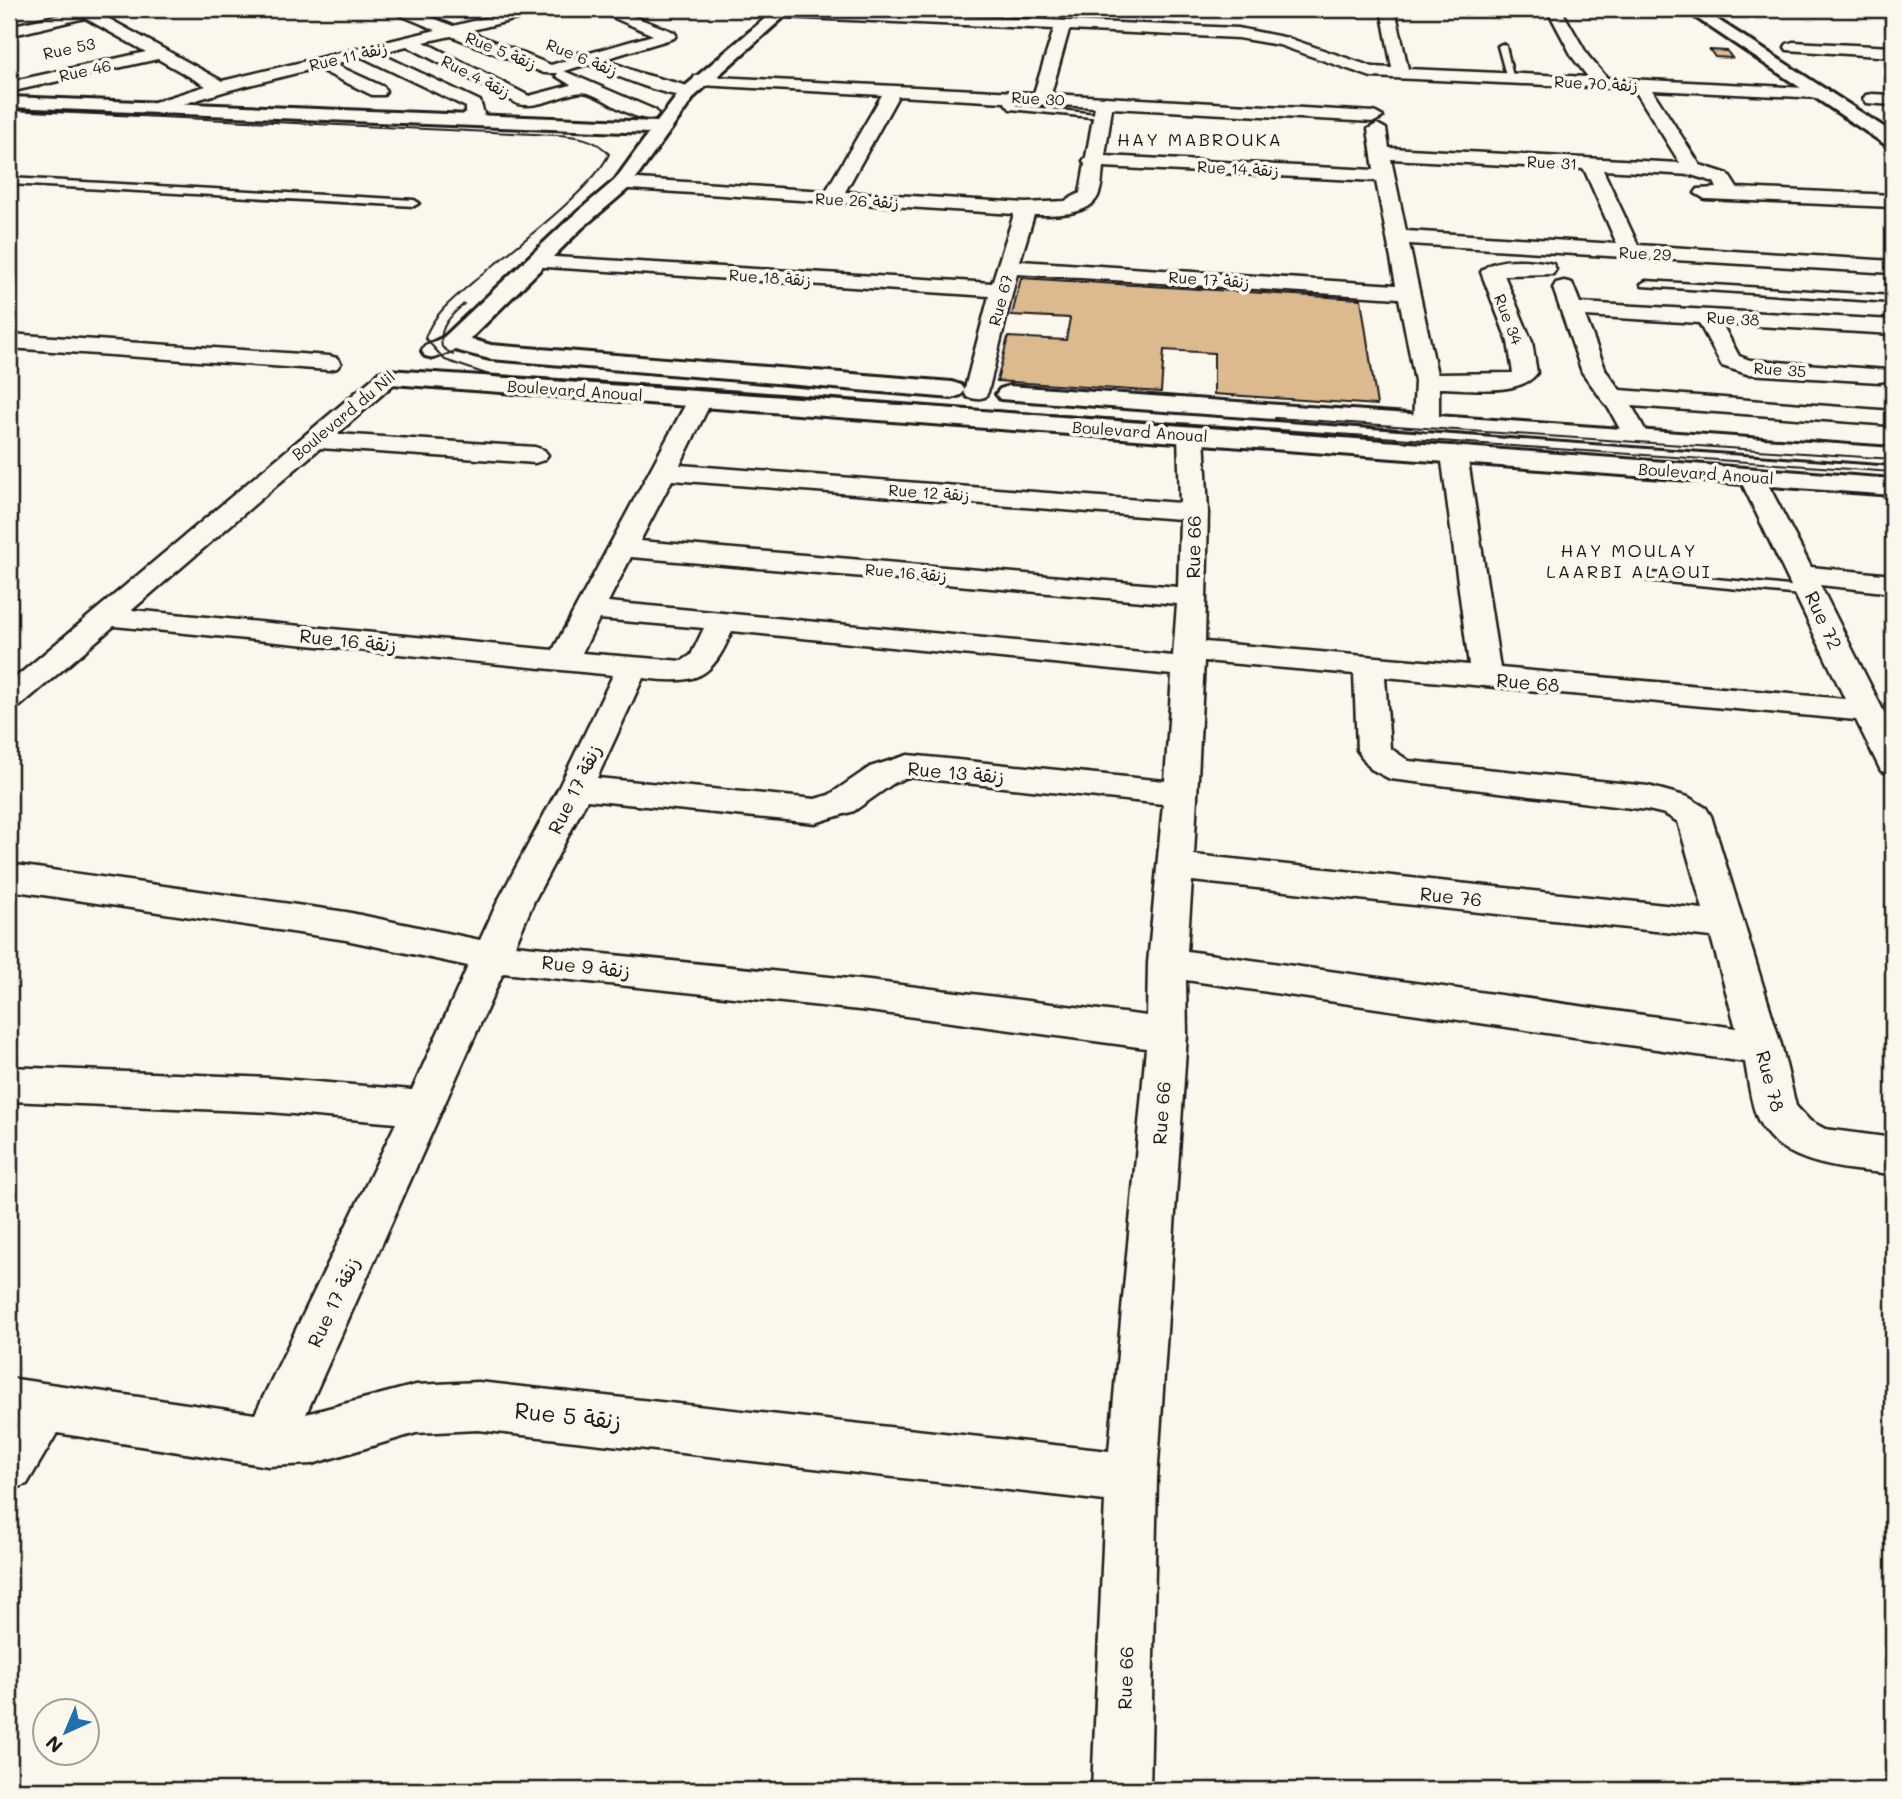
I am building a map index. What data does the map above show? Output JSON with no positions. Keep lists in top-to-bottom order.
{
  "streets": {
    "street": [
      "Rue 53",
      "Rue 5 زنقة",
      "Rue 11 زنقة",
      "Rue 6 زنقة",
      "Rue 46",
      "Rue 4 زنقة",
      "Rue 70 زنقة",
      "Rue 30",
      "Rue 31",
      "Rue 14 زنقة",
      "Rue 26 زنقة",
      "Rue 29",
      "Rue 18 زنقة",
      "Rue 17 زنقة",
      "Rue 67",
      "Rue 38",
      "Rue 34",
      "Rue 35",
      "Boulevard Anoual",
      "Boulevard du Nil",
      "Rue 12 زنقة",
      "Rue 66",
      "Rue 16 زنقة",
      "Rue 72",
      "Rue 68",
      "Rue 13 زنقة",
      "Rue 76",
      "Rue 9 زنقة",
      "Rue 78"
    ]
  },
  "crossings": [
    ["Rue 5 زنقة", "Rue 11 زنقة"],
    ["Rue 5 زنقة", "Rue 6 زنقة"],
    ["Rue 5 زنقة", "Rue 17 زنقة"],
    ["Rue 5 زنقة", "Rue 66"],
    ["Rue 11 زنقة", "Rue 4 زنقة"],
    ["Rue 6 زنقة", "Rue 30"],
    ["Rue 14 زنقة", "Rue 26 زنقة"],
    ["Rue 26 زنقة", "Rue 67"],
    ["Rue 26 زنقة", "Boulevard du Nil"],
    ["Rue 29", "Rue 34"],
    ["Rue 18 زنقة", "Rue 67"],
    ["Rue 18 زنقة", "Boulevard du Nil"],
    ["Rue 17 زنقة", "Rue 67"],
    ["Rue 17 زنقة", "Rue 16 زنقة"],
    ["Rue 17 زنقة", "Rue 13 زنقة"],
    ["Rue 17 زنقة", "Rue 9 زنقة"],
    ["Rue 67", "Boulevard Anoual"],
    ["Rue 38", "Rue 35"],
    ["Boulevard Anoual", "Boulevard du Nil"],
    ["Boulevard Anoual", "Rue 66"],
    ["Boulevard Anoual", "Rue 72"],
    ["Boulevard du Nil", "Rue 16 زنقة"],
    ["Rue 12 زنقة", "Rue 66"],
    ["Rue 66", "Rue 16 زنقة"],
    ["Rue 66", "Rue 68"],
    ["Rue 66", "Rue 13 زنقة"],
    ["Rue 66", "Rue 76"],
    ["Rue 66", "Rue 9 زنقة"],
    ["Rue 72", "Rue 68"],
    ["Rue 68", "Rue 78"],
    ["Rue 76", "Rue 78"]
  ],
  "districts": ["HAY MABROUKA", "HAY MOULAY LAARBI ALAOUI"],
  "north": "bottom left"
}
